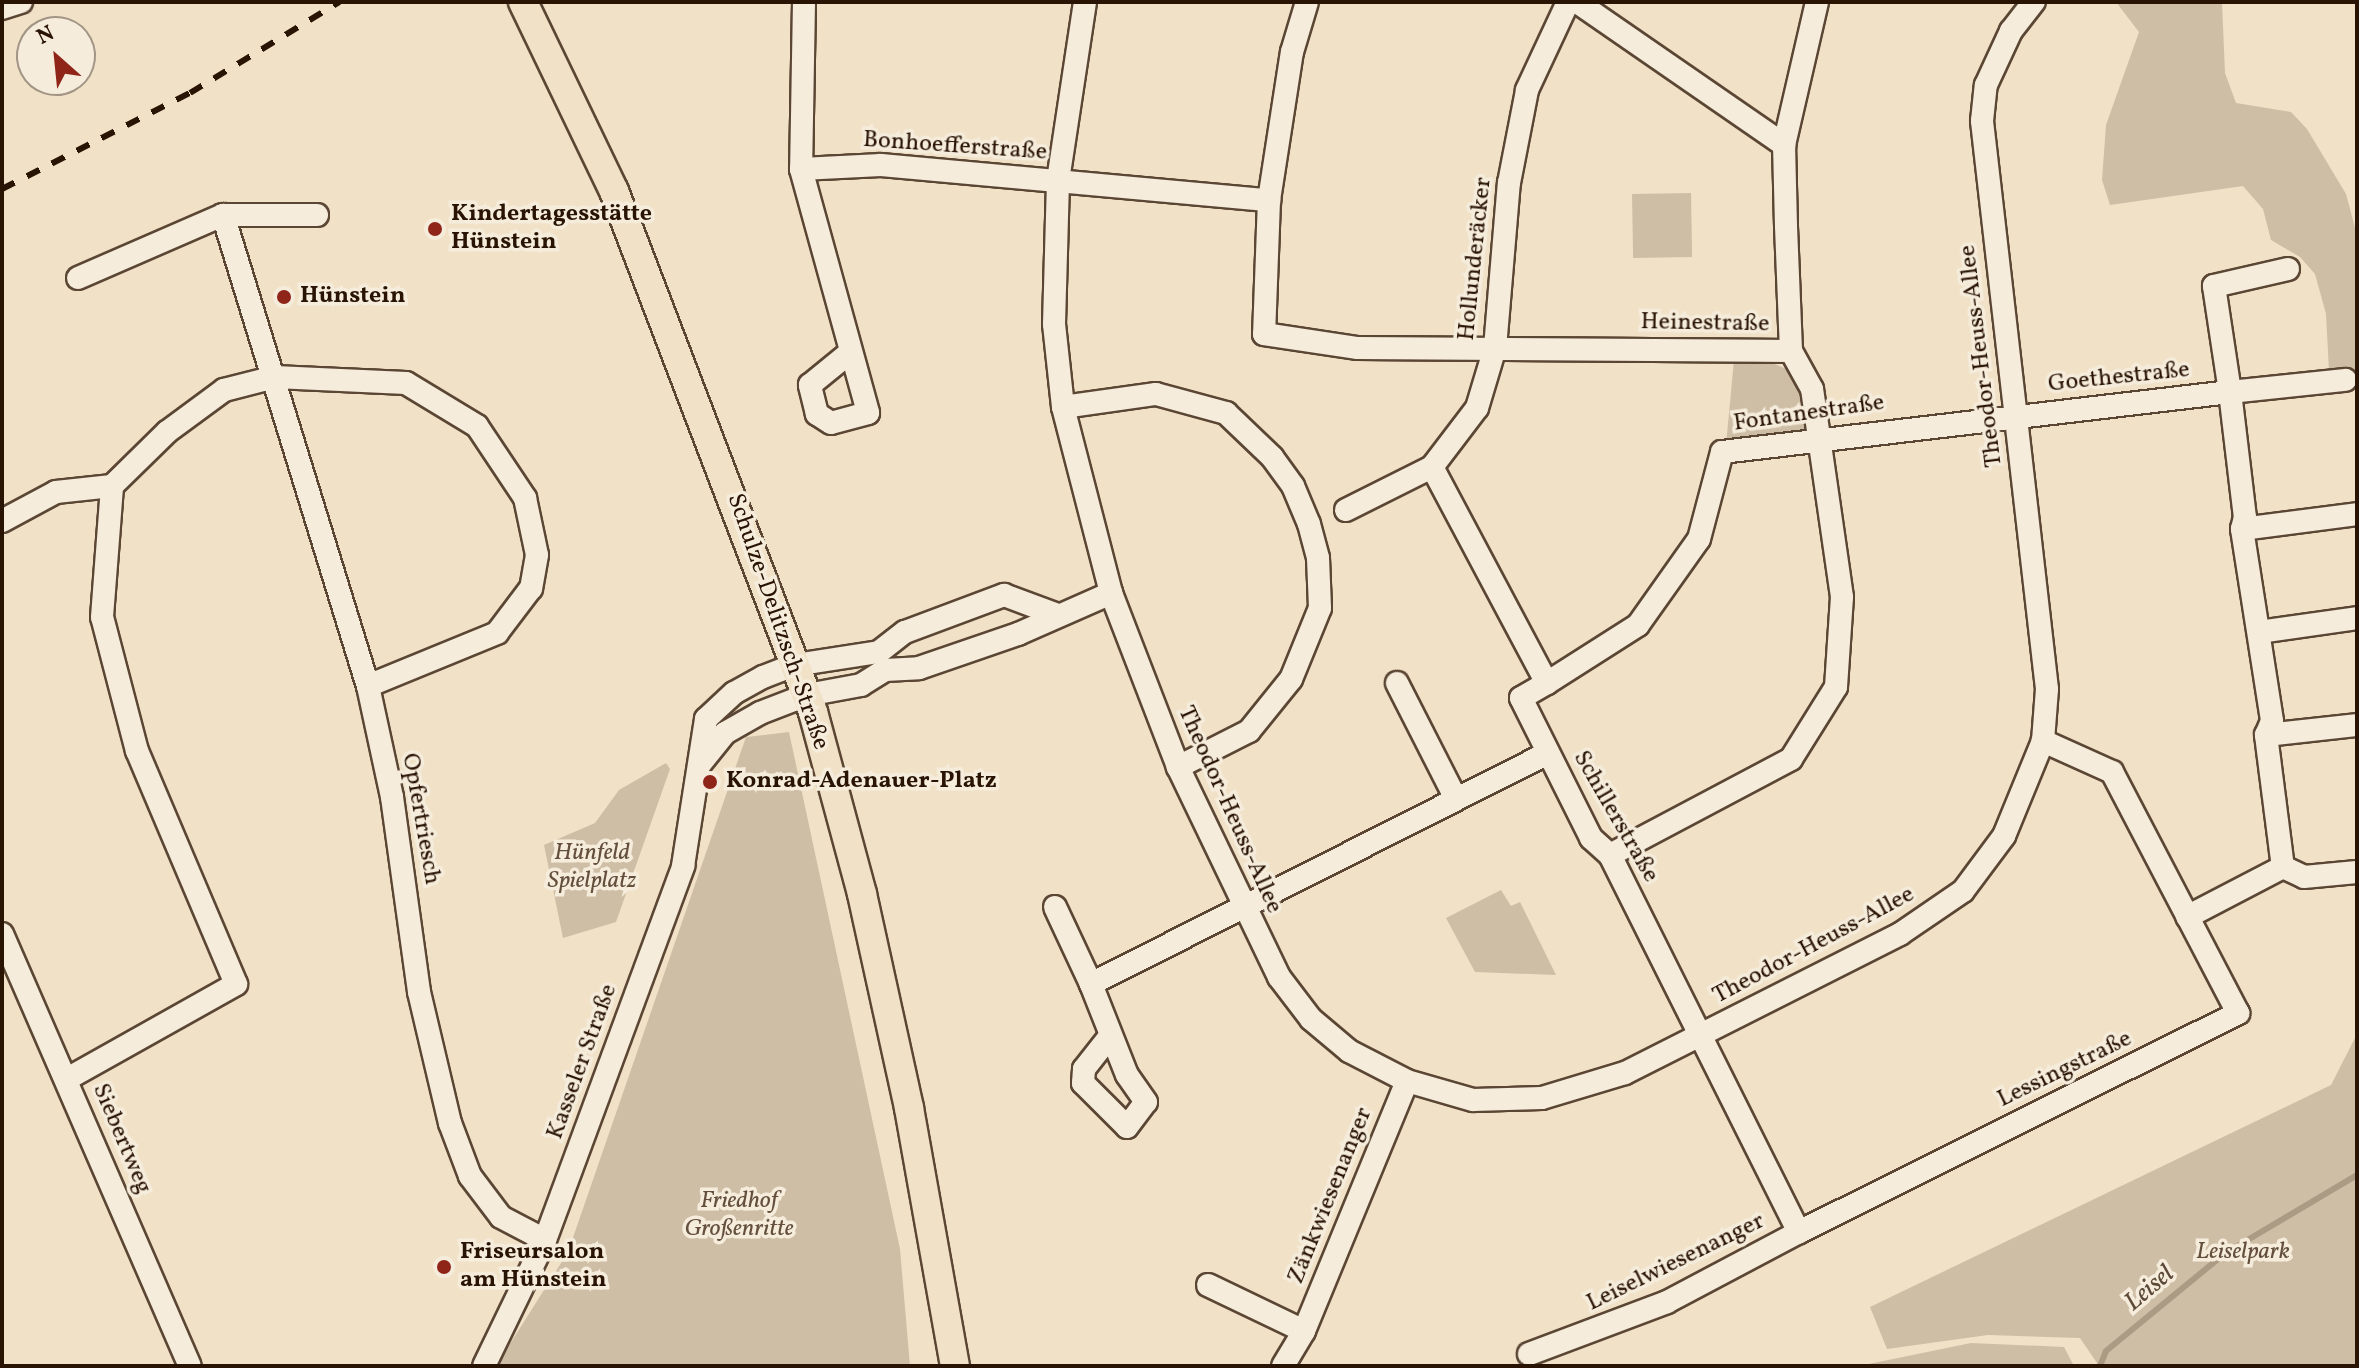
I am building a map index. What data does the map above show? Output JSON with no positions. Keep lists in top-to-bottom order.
{
  "streets": {
    "main road": ["Schulze-Delitzsch-Straße"],
    "street": [
      "Bonhoefferstraße",
      "Hollunderäcker",
      "Heinestraße",
      "Theodor-Heuss-Allee",
      "Goethestraße",
      "Fontanestraße",
      "Schillerstraße",
      "Opfertriesch",
      "Kasseler Straße",
      "Lessingstraße",
      "Siebertweg",
      "Zänkwiesenanger",
      "Leiselwiesenanger"
    ]
  },
  "crossings": [
    ["Bonhoefferstraße", "Theodor-Heuss-Allee"],
    ["Hollunderäcker", "Heinestraße"],
    ["Heinestraße", "Fontanestraße"],
    ["Heinestraße", "Schillerstraße"],
    ["Theodor-Heuss-Allee", "Goethestraße"],
    ["Theodor-Heuss-Allee", "Fontanestraße"],
    ["Theodor-Heuss-Allee", "Schillerstraße"],
    ["Theodor-Heuss-Allee", "Lessingstraße"],
    ["Theodor-Heuss-Allee", "Zänkwiesenanger"],
    ["Goethestraße", "Fontanestraße"],
    ["Fontanestraße", "Schillerstraße"],
    ["Schulze-Delitzsch-Straße", "Kasseler Straße"],
    ["Opfertriesch", "Kasseler Straße"],
    ["Lessingstraße", "Leiselwiesenanger"]
  ],
  "water": ["Leisel"],
  "parks": ["Hünfeld Spielplatz", "Friedhof Großenritte", "Leiselpark"],
  "places": [
    "Kindertagesstätte Hünstein",
    "Hünstein",
    "Konrad-Adenauer-Platz",
    "Friseursalon am Hünstein"
  ],
  "north": "top left"
}
